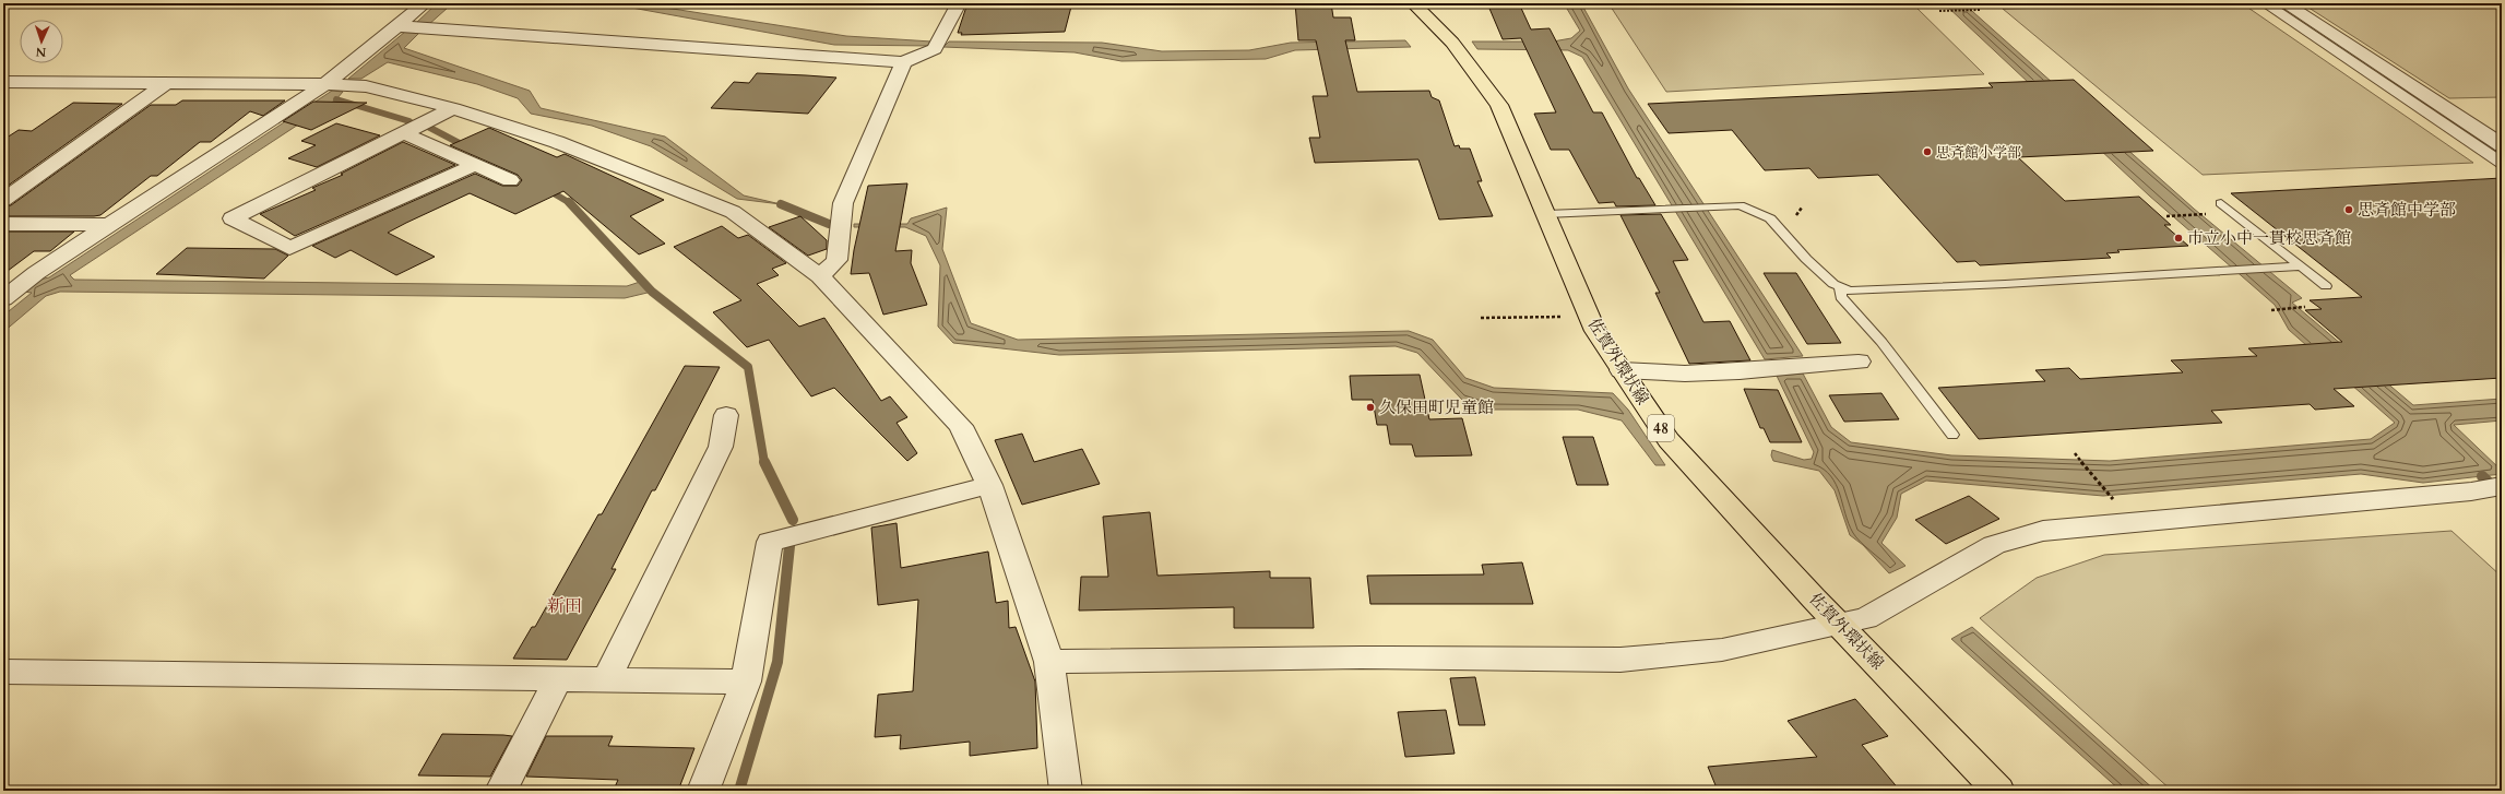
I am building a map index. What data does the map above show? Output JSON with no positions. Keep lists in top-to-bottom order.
{
  "streets": {
    "main road": ["佐賀外環状線", "48"]
  },
  "districts": ["新田"],
  "places": [
    "思斉館小学部",
    "思斉館中学部",
    "市立小中一貫校思斉館",
    "久保田町児童館"
  ],
  "north": "bottom"
}
